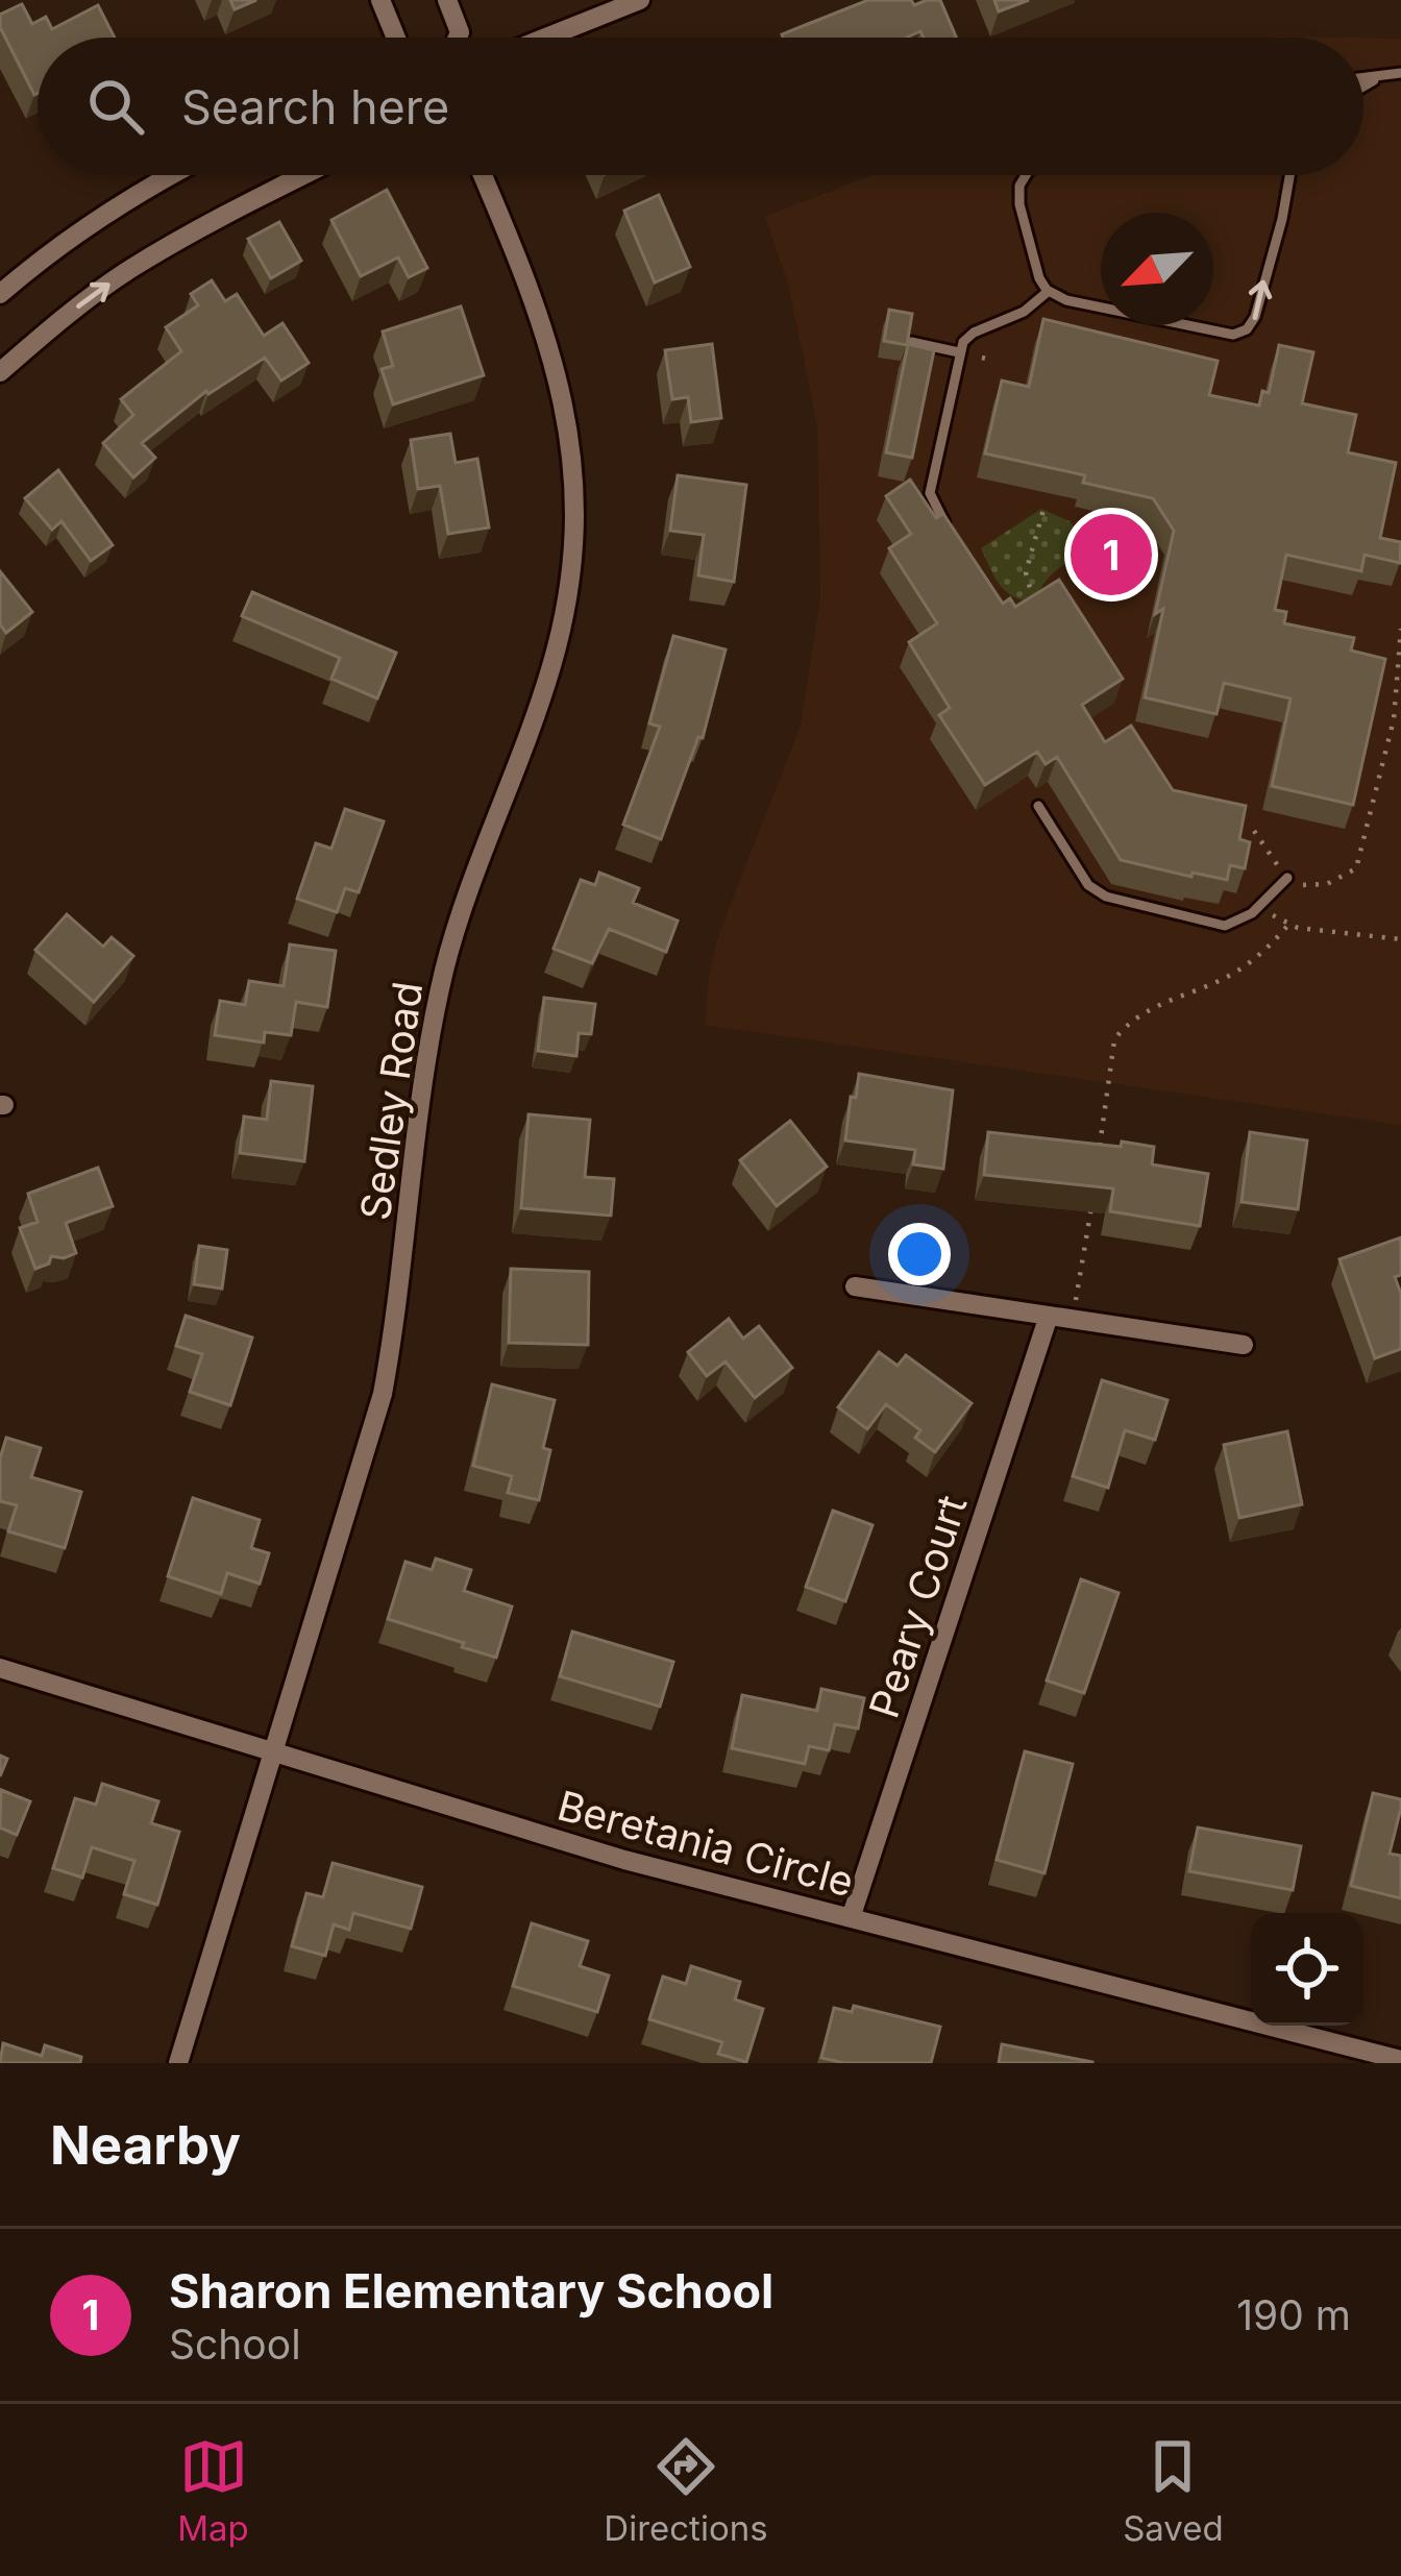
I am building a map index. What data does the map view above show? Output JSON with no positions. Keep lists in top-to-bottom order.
{
  "streets": {
    "street": ["Sedley Road", "Peary Court", "Beretania Circle"]
  },
  "crossings": [
    ["Sedley Road", "Beretania Circle"],
    ["Peary Court", "Beretania Circle"]
  ],
  "north": "bottom left",
  "page": {
    "search": "Search here",
    "pins": "1",
    "heading": "Nearby",
    "list": [
      {
        "mark": "1",
        "name": "Sharon Elementary School",
        "note": "School",
        "value": "190 m"
      }
    ],
    "nav": ["Map", "Directions", "Saved"]
  }
}
